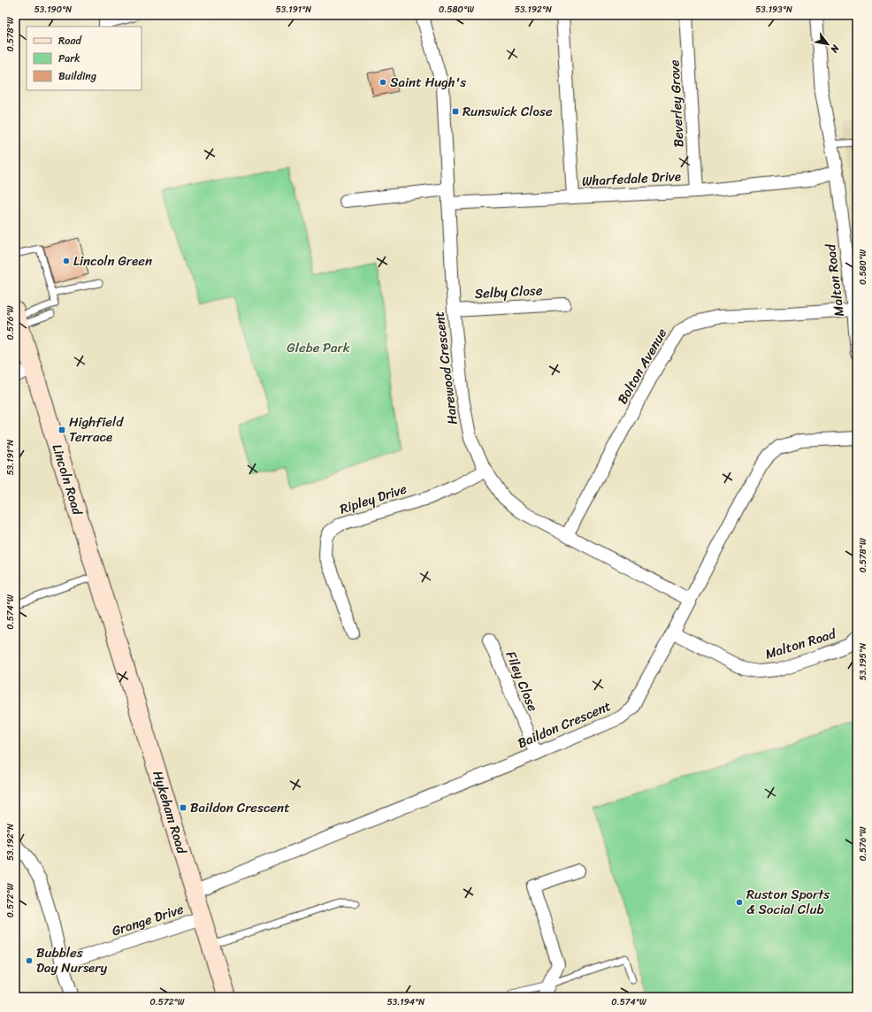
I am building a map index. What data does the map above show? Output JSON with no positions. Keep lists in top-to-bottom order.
{
  "streets": {
    "street": [
      "Beverley Grove",
      "Wharfedale Drive",
      "Malton Road",
      "Selby Close",
      "Bolton Avenue",
      "Harewood Crescent",
      "Lincoln Road",
      "Ripley Drive",
      "Filey Close",
      "Baildon Crescent",
      "Hykeham Road",
      "Grange Drive"
    ]
  },
  "crossings": [
    ["Beverley Grove", "Wharfedale Drive"],
    ["Wharfedale Drive", "Malton Road"],
    ["Wharfedale Drive", "Harewood Crescent"],
    ["Malton Road", "Bolton Avenue"],
    ["Malton Road", "Baildon Crescent"],
    ["Selby Close", "Harewood Crescent"],
    ["Bolton Avenue", "Harewood Crescent"],
    ["Harewood Crescent", "Ripley Drive"],
    ["Harewood Crescent", "Baildon Crescent"],
    ["Lincoln Road", "Hykeham Road"],
    ["Filey Close", "Baildon Crescent"],
    ["Baildon Crescent", "Hykeham Road"],
    ["Hykeham Road", "Grange Drive"]
  ],
  "parks": ["Glebe Park"],
  "places": {
    "other": [
      "Saint Hugh's",
      "Lincoln Green",
      "Ruston Sports & Social Club",
      "Bubbles Day Nursery"
    ],
    "transit": ["Runswick Close", "Highfield Terrace", "Baildon Crescent"]
  },
  "legend": ["Road", "Park", "Building"],
  "north": "bottom right",
  "coordinates": [
    "53.190°N",
    "53.191°N",
    "0.580°W",
    "53.192°N",
    "53.193°N",
    "0.578°W",
    "0.576°W",
    "0.574°W",
    "53.195°N",
    "0.572°W",
    "53.194°N"
  ]
}
